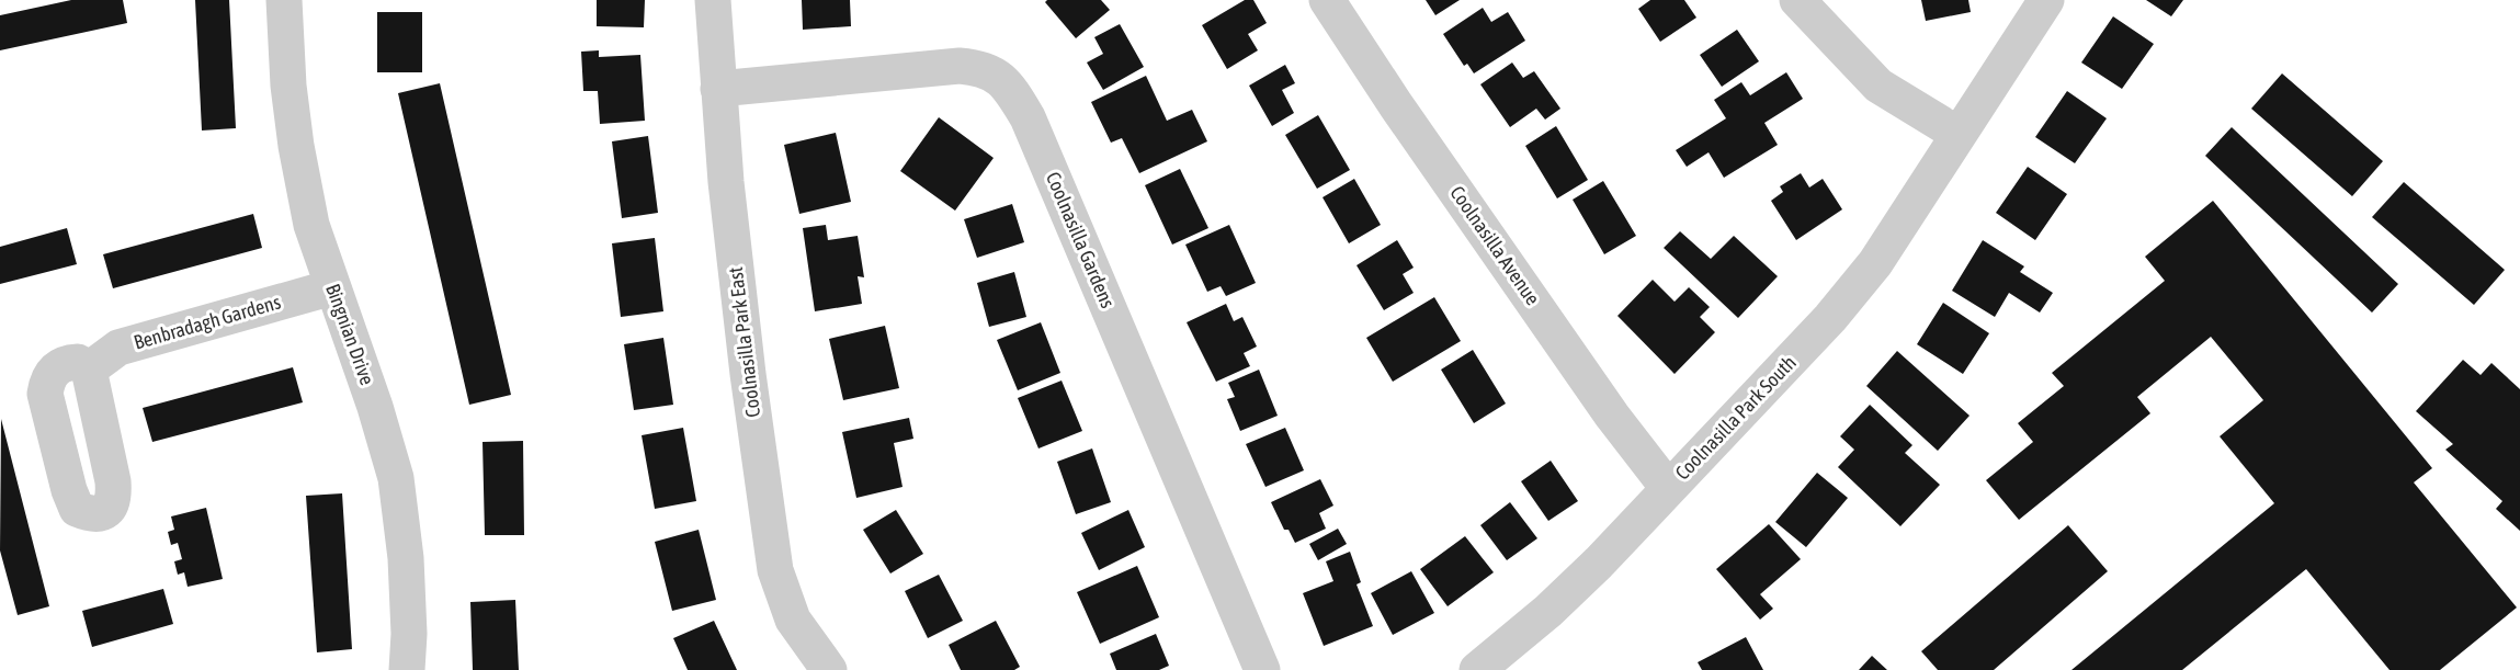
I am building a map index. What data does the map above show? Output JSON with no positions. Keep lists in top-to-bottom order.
{
  "streets": {
    "street": [
      "Coolnasilla Gardens",
      "Coolnasilla Avenue",
      "Benbradagh Gardens",
      "Bingnian Drive",
      "Coolnasilla Park East",
      "Coolnasilla Park South"
    ]
  },
  "crossings": [
    ["Coolnasilla Gardens", "Coolnasilla Park East"],
    ["Coolnasilla Avenue", "Coolnasilla Park South"],
    ["Benbradagh Gardens", "Bingnian Drive"]
  ]
}
